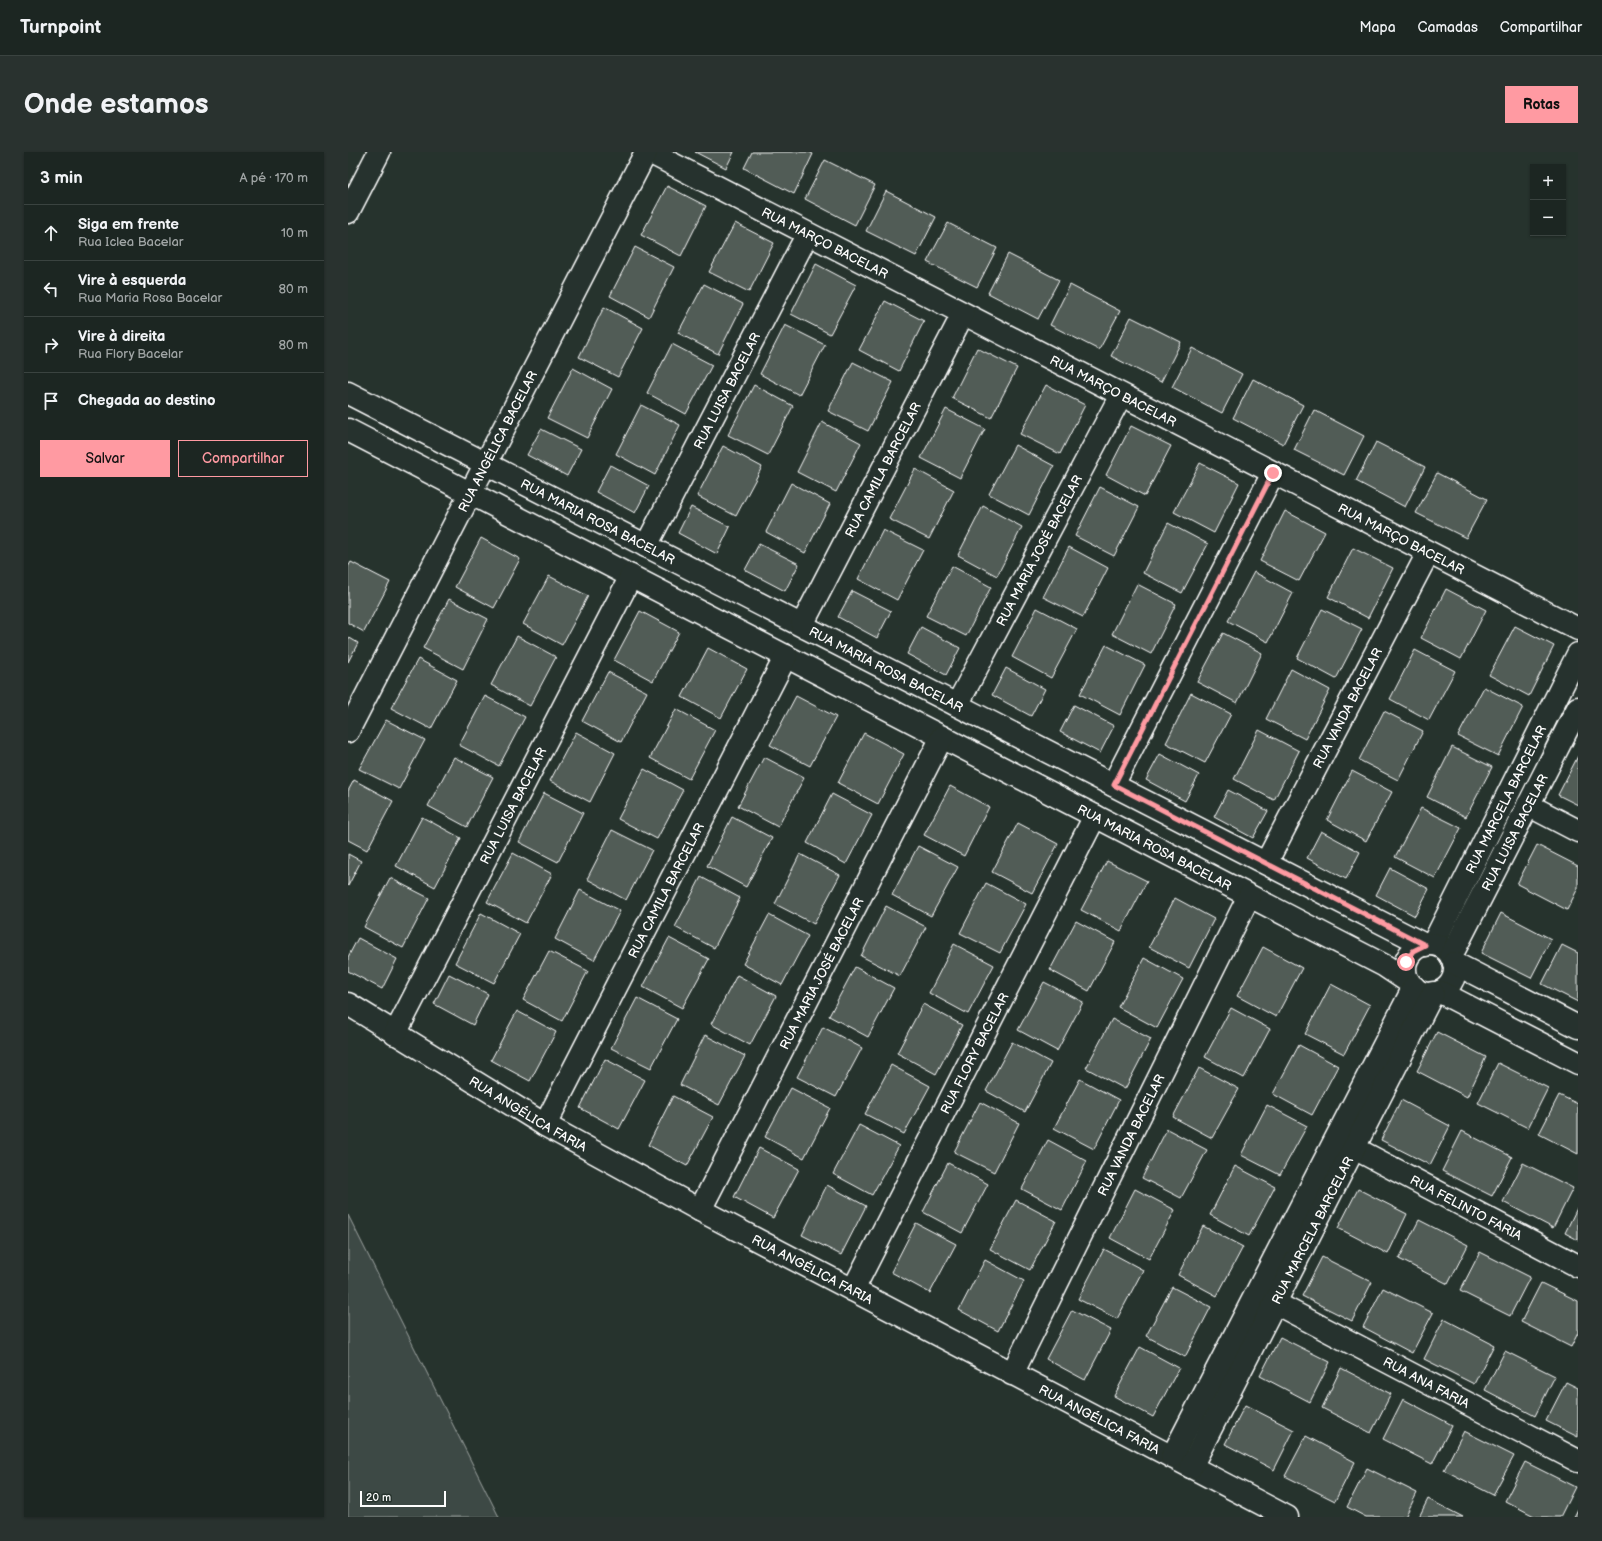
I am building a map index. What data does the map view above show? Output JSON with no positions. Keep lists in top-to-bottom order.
{
  "streets": {
    "street": [
      "RUA MARÇO BACELAR",
      "RUA LUISA BACELAR",
      "RUA ANGÉLICA BACELAR",
      "RUA CAMILA BARCELAR",
      "RUA MARIA ROSA BACELAR",
      "RUA MARIA JOSÉ BACELAR",
      "RUA VANDA BACELAR",
      "RUA MARCELA BARCELAR",
      "RUA FLORY BACELAR",
      "RUA ANGÉLICA FARIA",
      "RUA FELINTO FARIA",
      "RUA ANA FARIA"
    ]
  },
  "crossings": [
    ["RUA MARÇO BACELAR", "RUA LUISA BACELAR"],
    ["RUA MARÇO BACELAR", "RUA ANGÉLICA BACELAR"],
    ["RUA MARÇO BACELAR", "RUA CAMILA BARCELAR"],
    ["RUA MARÇO BACELAR", "RUA MARIA JOSÉ BACELAR"],
    ["RUA MARÇO BACELAR", "RUA VANDA BACELAR"],
    ["RUA LUISA BACELAR", "RUA MARIA ROSA BACELAR"],
    ["RUA LUISA BACELAR", "RUA MARCELA BARCELAR"],
    ["RUA LUISA BACELAR", "RUA ANGÉLICA FARIA"],
    ["RUA ANGÉLICA BACELAR", "RUA MARIA ROSA BACELAR"],
    ["RUA CAMILA BARCELAR", "RUA MARIA ROSA BACELAR"],
    ["RUA CAMILA BARCELAR", "RUA ANGÉLICA FARIA"],
    ["RUA MARIA ROSA BACELAR", "RUA MARIA JOSÉ BACELAR"],
    ["RUA MARIA ROSA BACELAR", "RUA VANDA BACELAR"],
    ["RUA MARIA ROSA BACELAR", "RUA MARCELA BARCELAR"],
    ["RUA MARIA ROSA BACELAR", "RUA FLORY BACELAR"],
    ["RUA MARIA JOSÉ BACELAR", "RUA ANGÉLICA FARIA"],
    ["RUA VANDA BACELAR", "RUA ANGÉLICA FARIA"],
    ["RUA MARCELA BARCELAR", "RUA ANGÉLICA FARIA"],
    ["RUA MARCELA BARCELAR", "RUA FELINTO FARIA"],
    ["RUA MARCELA BARCELAR", "RUA ANA FARIA"],
    ["RUA FLORY BACELAR", "RUA ANGÉLICA FARIA"]
  ],
  "scale_bar": "20 m",
  "page": {
    "header": "Turnpoint",
    "nav": ["Mapa", "Camadas", "Compartilhar"],
    "buttons": [
      "Rotas",
      ["Salvar", "Compartilhar"]
    ],
    "title": "Onde estamos",
    "heading": ["3 min", "A pé · 170 m"],
    "map_buttons": ["+", "−"],
    "list": [
      ["Siga em frente", "Rua Iclea Bacelar", "10 m"],
      ["Vire à esquerda", "Rua Maria Rosa Bacelar", "80 m"],
      ["Vire à direita", "Rua Flory Bacelar", "80 m"],
      "Chegada ao destino"
    ],
    "scale": "20 m"
  }
}
